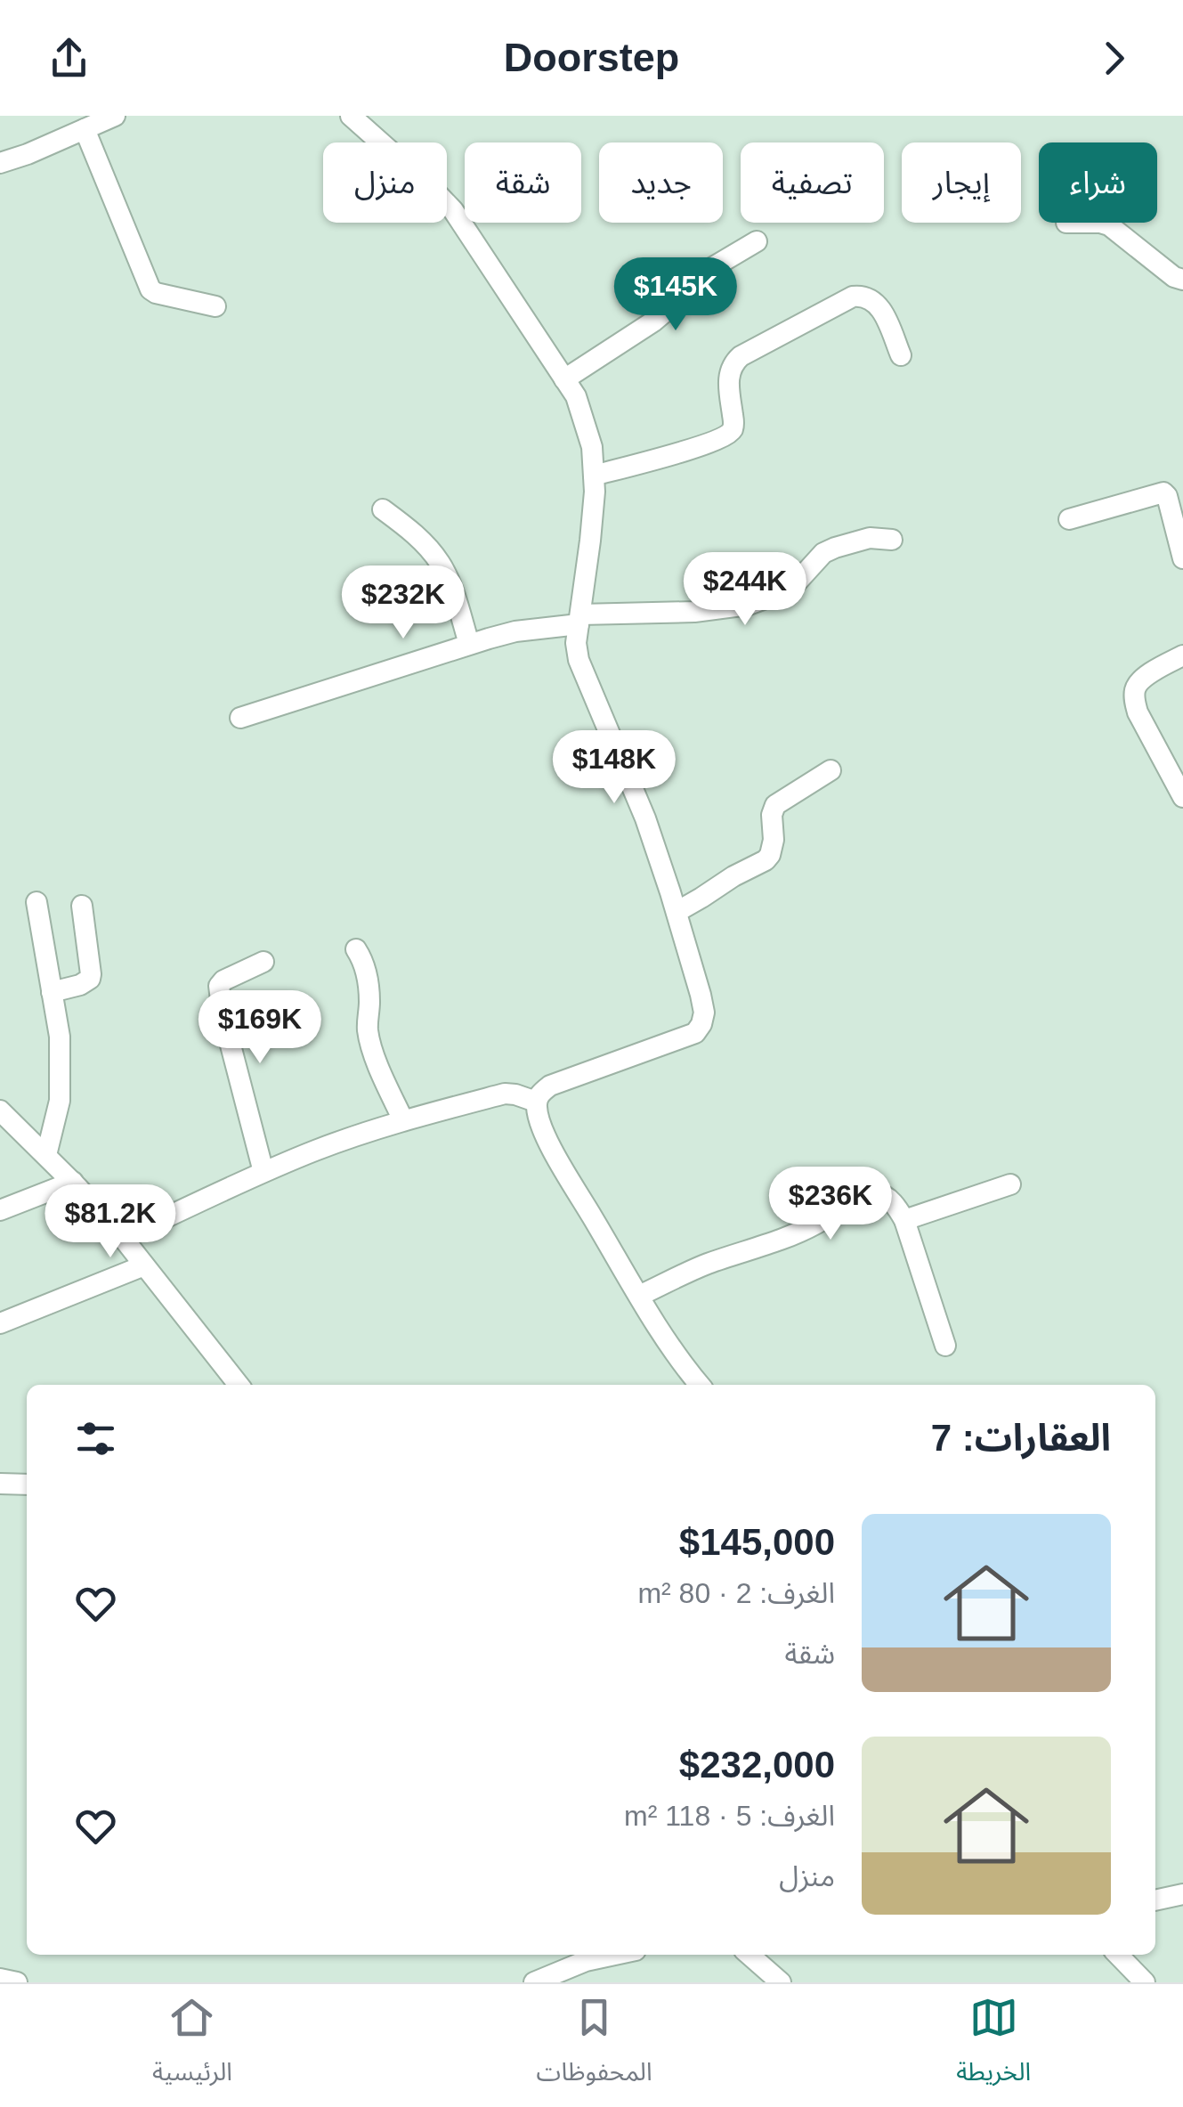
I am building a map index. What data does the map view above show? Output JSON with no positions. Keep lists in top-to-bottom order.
{
  "page": {
    "header": "Doorstep",
    "chip": [
      "شراء",
      "إيجار",
      "تصفية",
      "جديد",
      "شقة",
      "منزل"
    ],
    "price": [
      "$145K",
      "$244K",
      "$232K",
      "$148K",
      "$169K",
      "$236K",
      "$81.2K"
    ],
    "heading": "العقارات: 7",
    "list": [
      {
        "name": "$145,000",
        "note": "الغرف: 2 · 80 m² · شقة"
      },
      {
        "name": "$232,000",
        "note": "الغرف: 5 · 118 m² · منزل"
      }
    ],
    "tabs": ["الخريطة", "المحفوظات", "الرئيسية"]
  }
}
